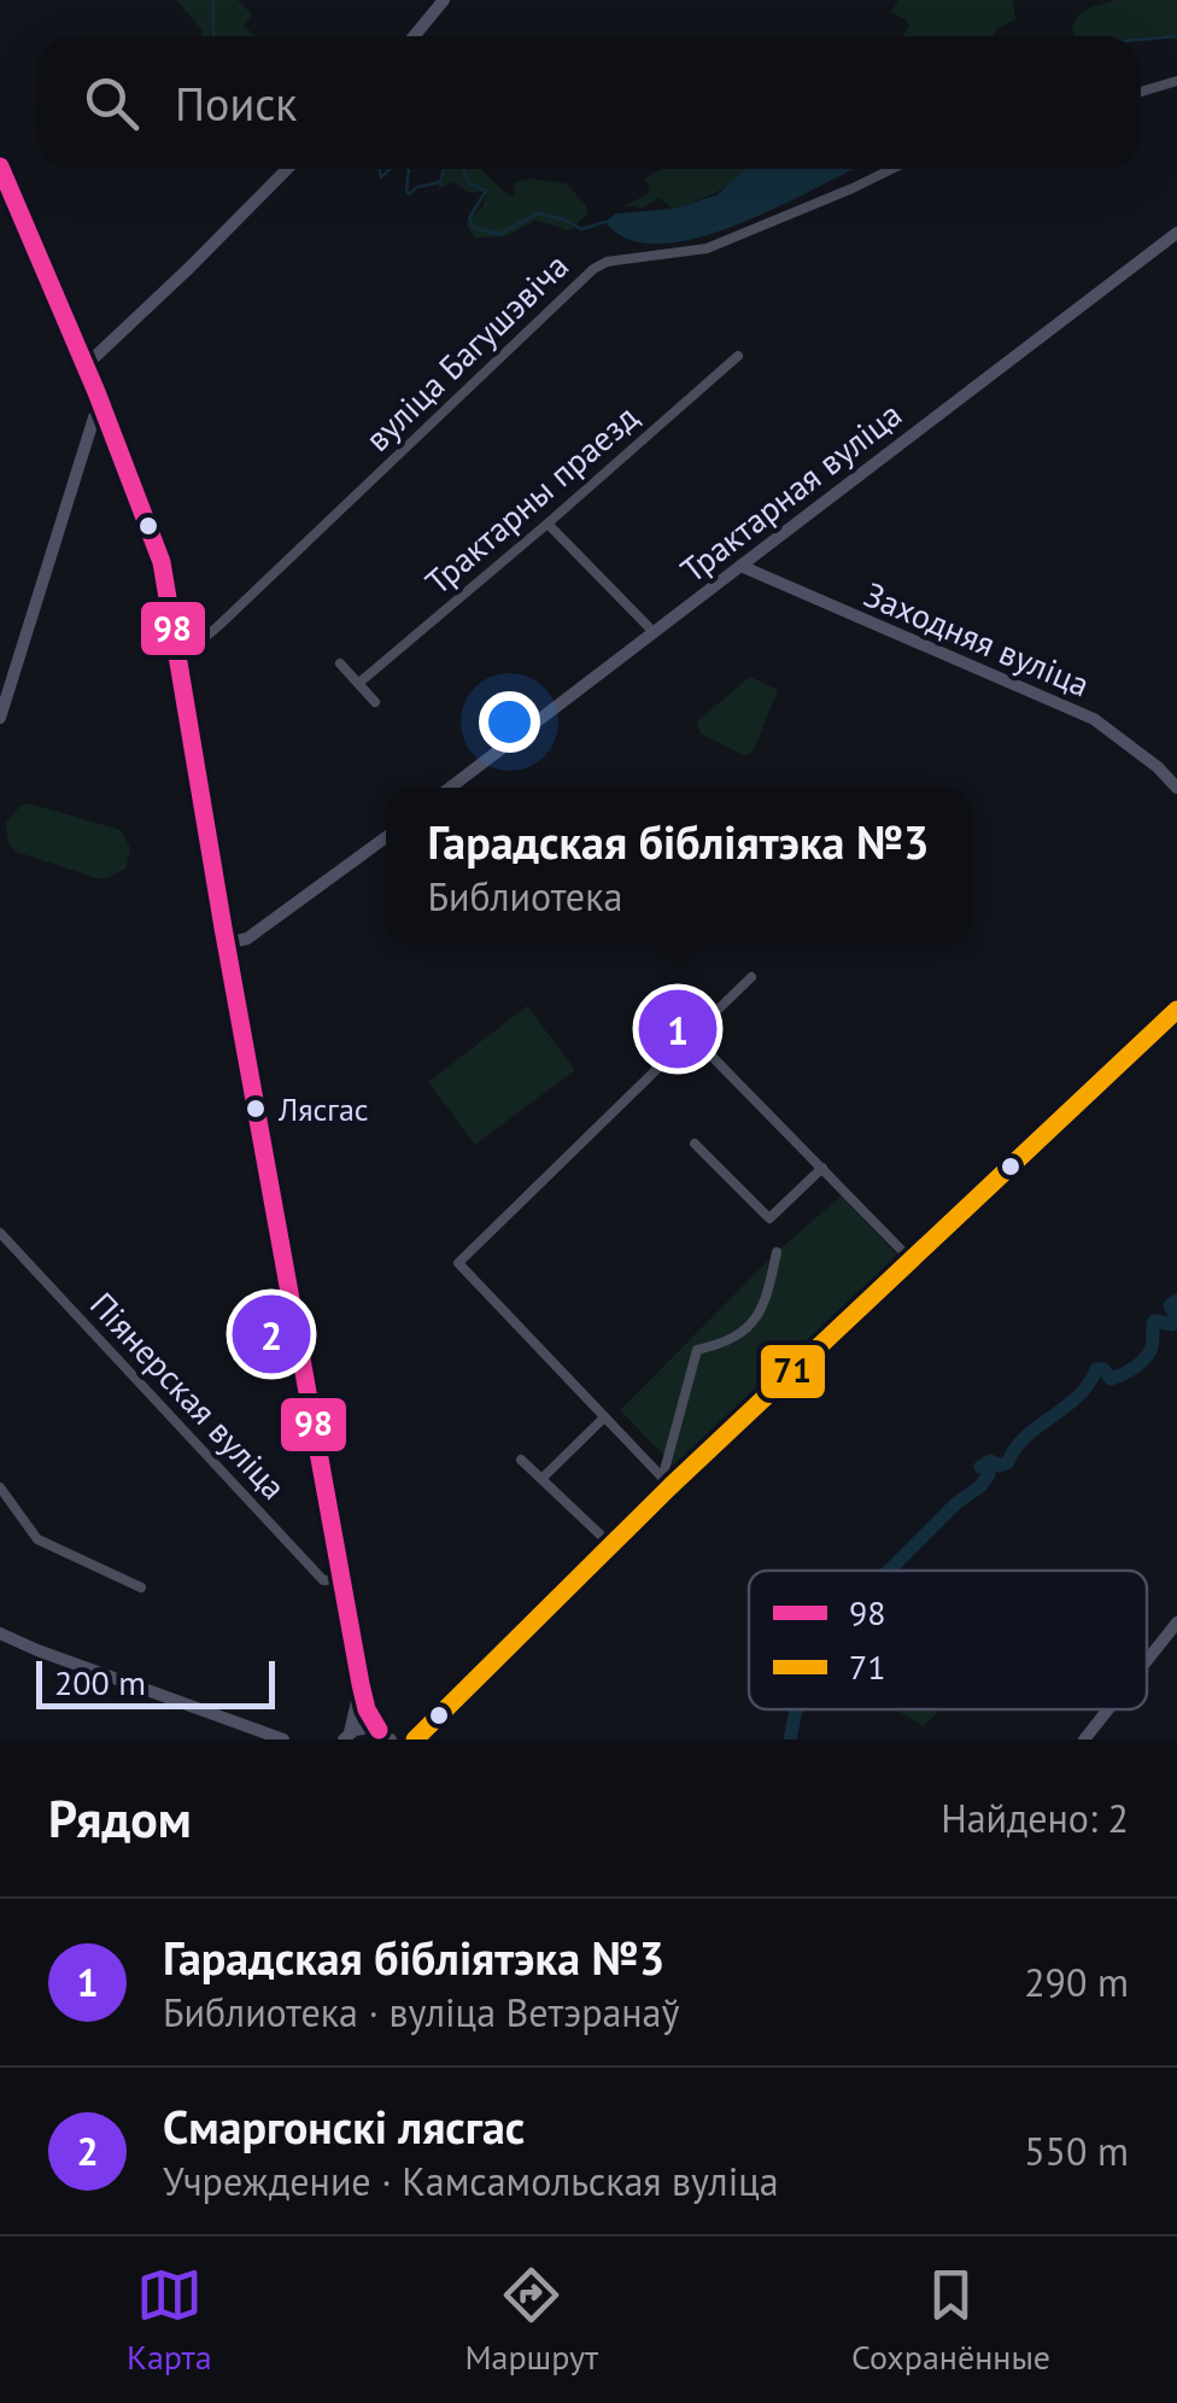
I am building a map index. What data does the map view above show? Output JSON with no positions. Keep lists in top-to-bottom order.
{
  "streets": {
    "main road": ["Трактарная вуліца", "Заходняя вуліца"],
    "street": ["вуліца Багушэвіча", "Трактарны праезд", "Піянерская вуліца"]
  },
  "crossings": [
    ["Трактарная вуліца", "Заходняя вуліца"]
  ],
  "places": ["Лясгас"],
  "lines": ["transit line 98", "transit line 71"],
  "legend": ["98", "71"],
  "scale_bar": "200 m",
  "page": {
    "search": "Поиск",
    "popup": ["Гарадская бібліятэка №3", "Библиотека"],
    "pins": ["1", "2"],
    "scale": "200 m",
    "heading": ["Рядом", "Найдено: 2"],
    "list": [
      {
        "mark": "1",
        "name": "Гарадская бібліятэка №3",
        "note": "Библиотека · вуліца Ветэранаў",
        "value": "290 m"
      },
      {
        "mark": "2",
        "name": "Смаргонскі лясгас",
        "note": "Учреждение · Камсамольская вуліца",
        "value": "550 m"
      }
    ],
    "nav": ["Карта", "Маршрут", "Сохранённые"]
  }
}
